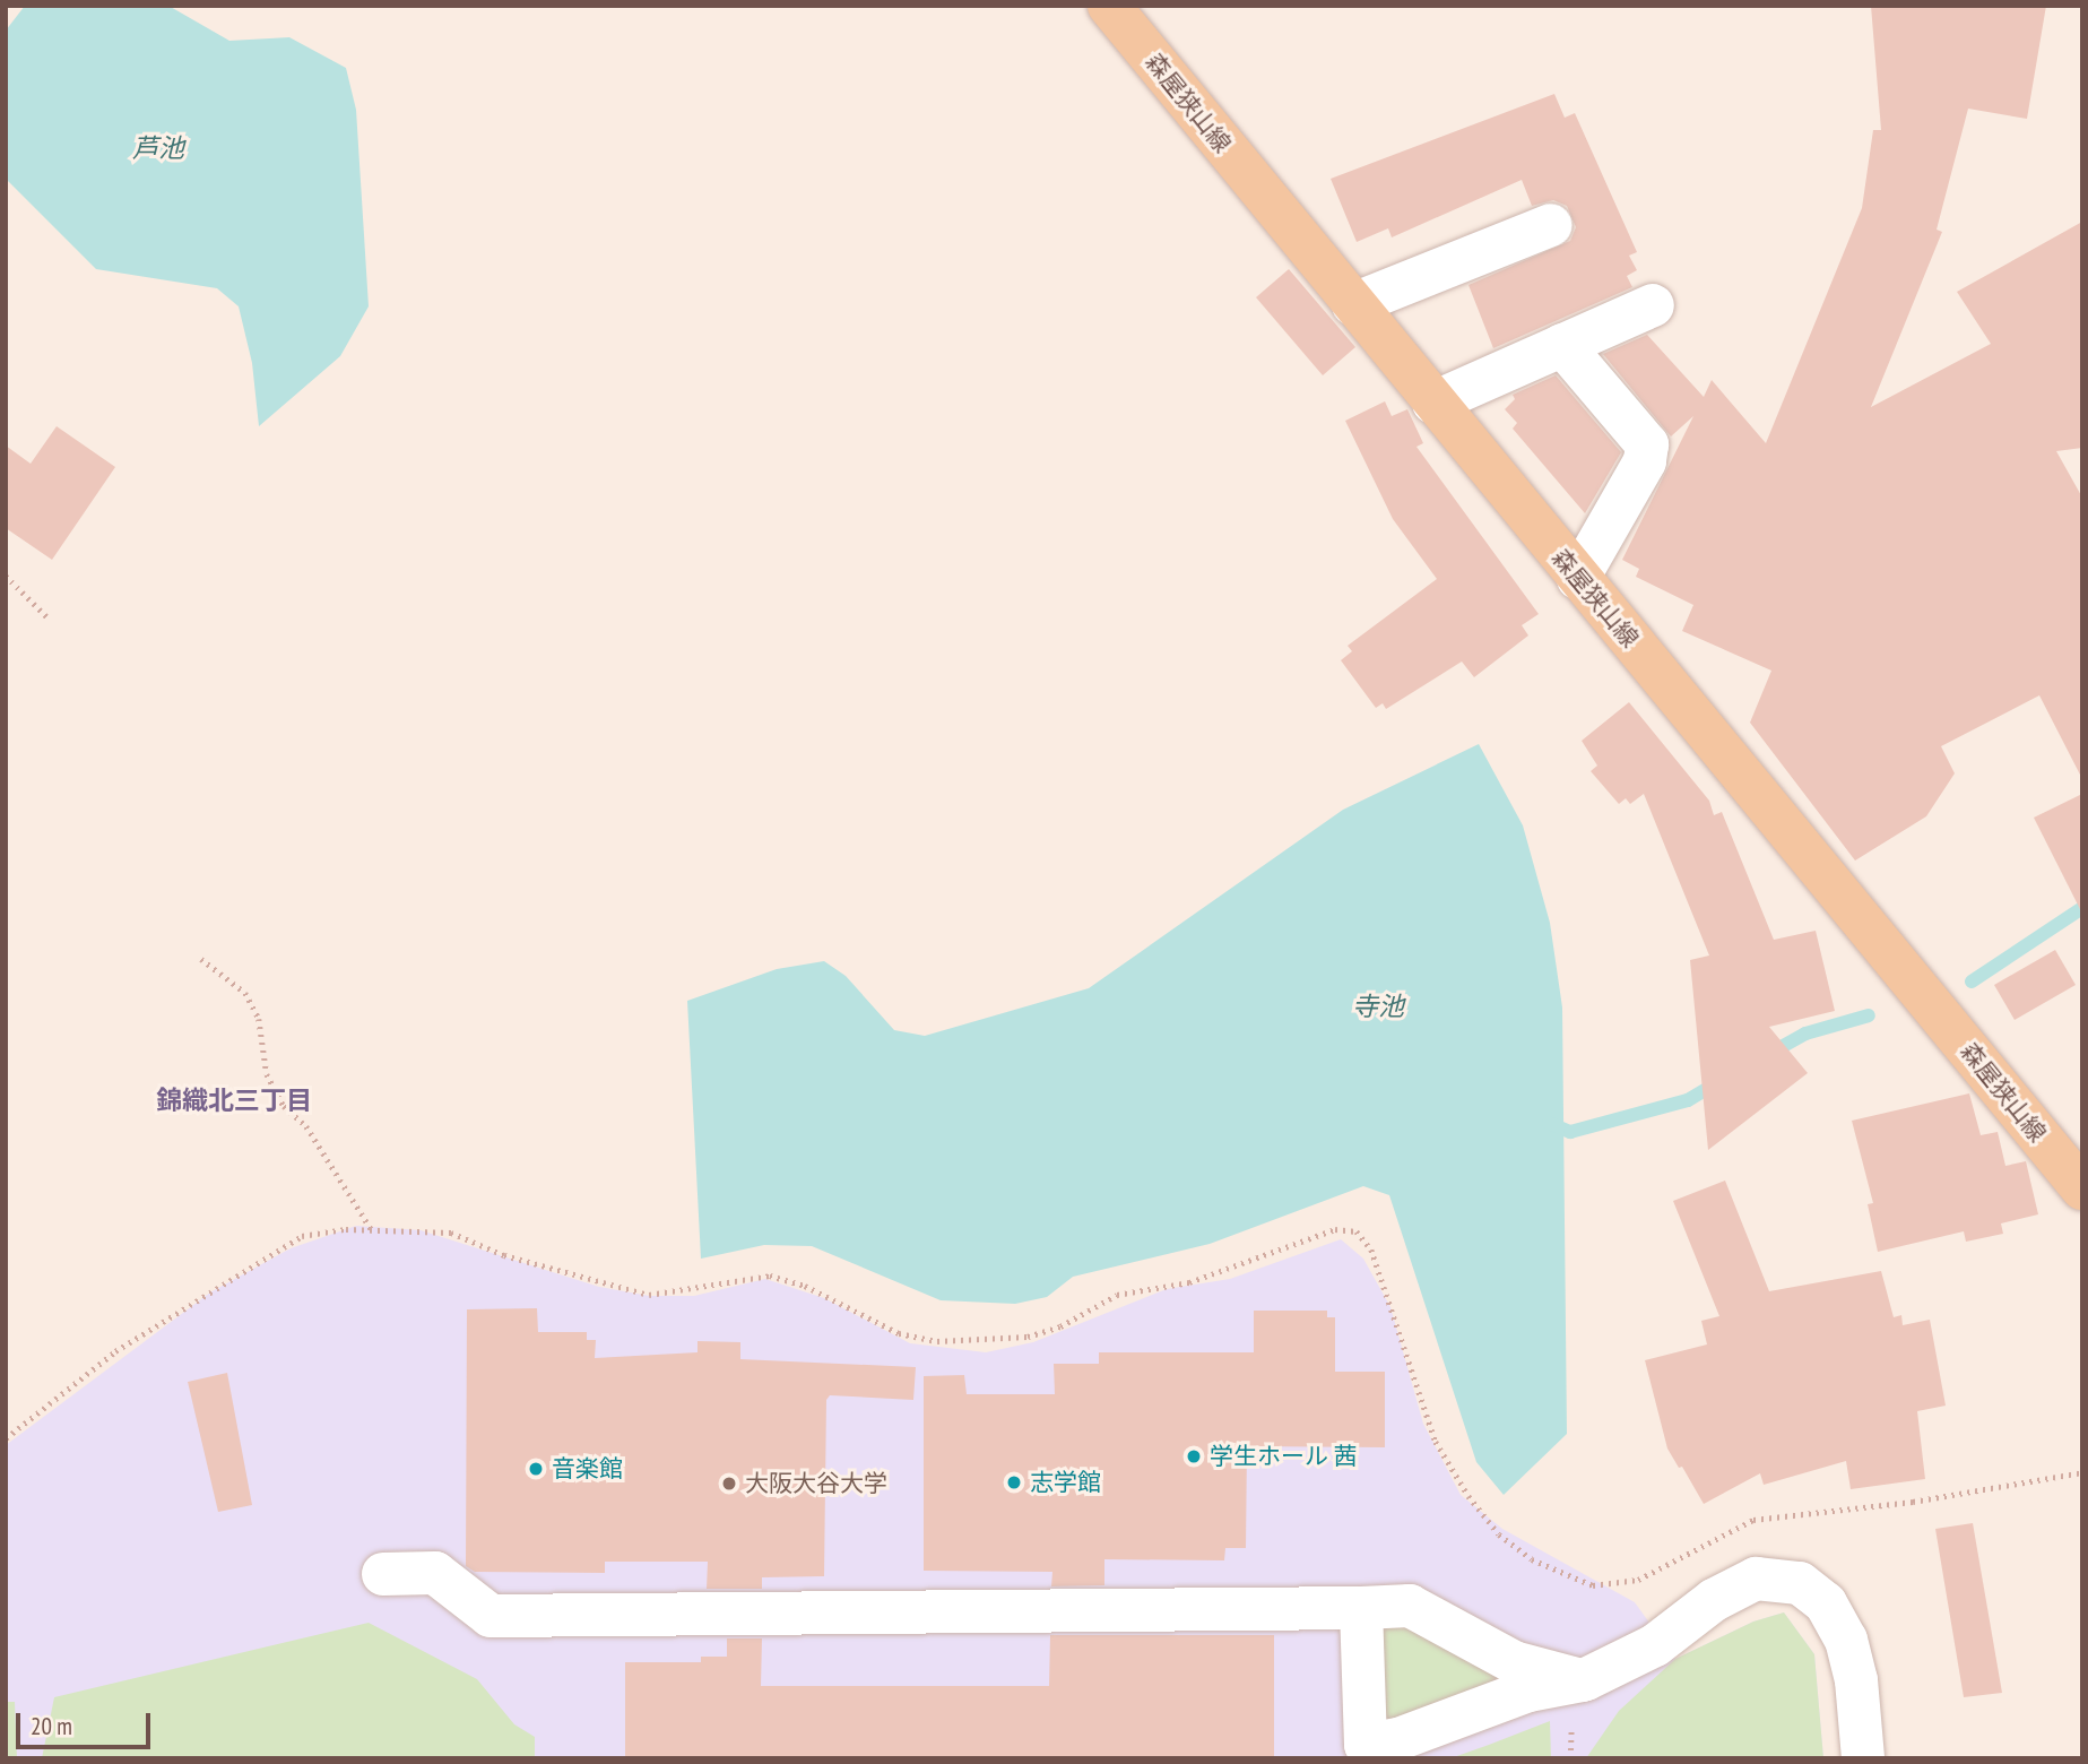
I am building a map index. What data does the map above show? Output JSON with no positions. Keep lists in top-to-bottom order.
{
  "streets": {
    "main road": ["森屋狭山線"]
  },
  "districts": ["錦織北三丁目"],
  "water": ["芦池", "寺池"],
  "places": [
    "学生ホール 茜",
    "音楽館",
    "志学館",
    "大阪大谷大学"
  ],
  "scale_bar": "20 m"
}
